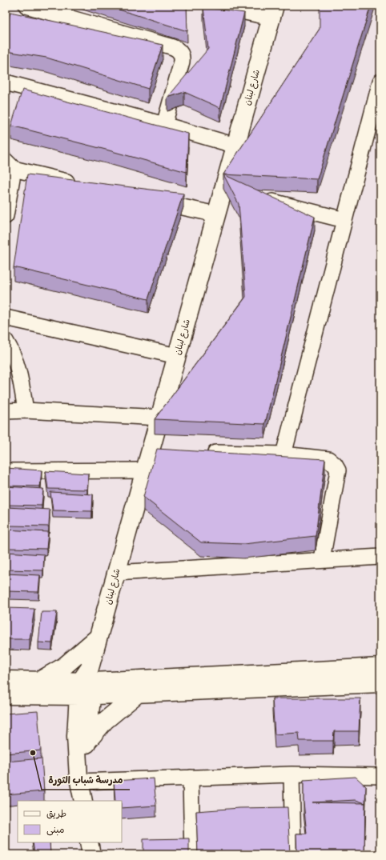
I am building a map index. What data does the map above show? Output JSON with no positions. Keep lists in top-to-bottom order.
{
  "streets": {
    "street": ["شارع لبنان"]
  },
  "places": ["مدرسة شباب الثورة"],
  "legend": ["طريق", "مبنى"]
}
